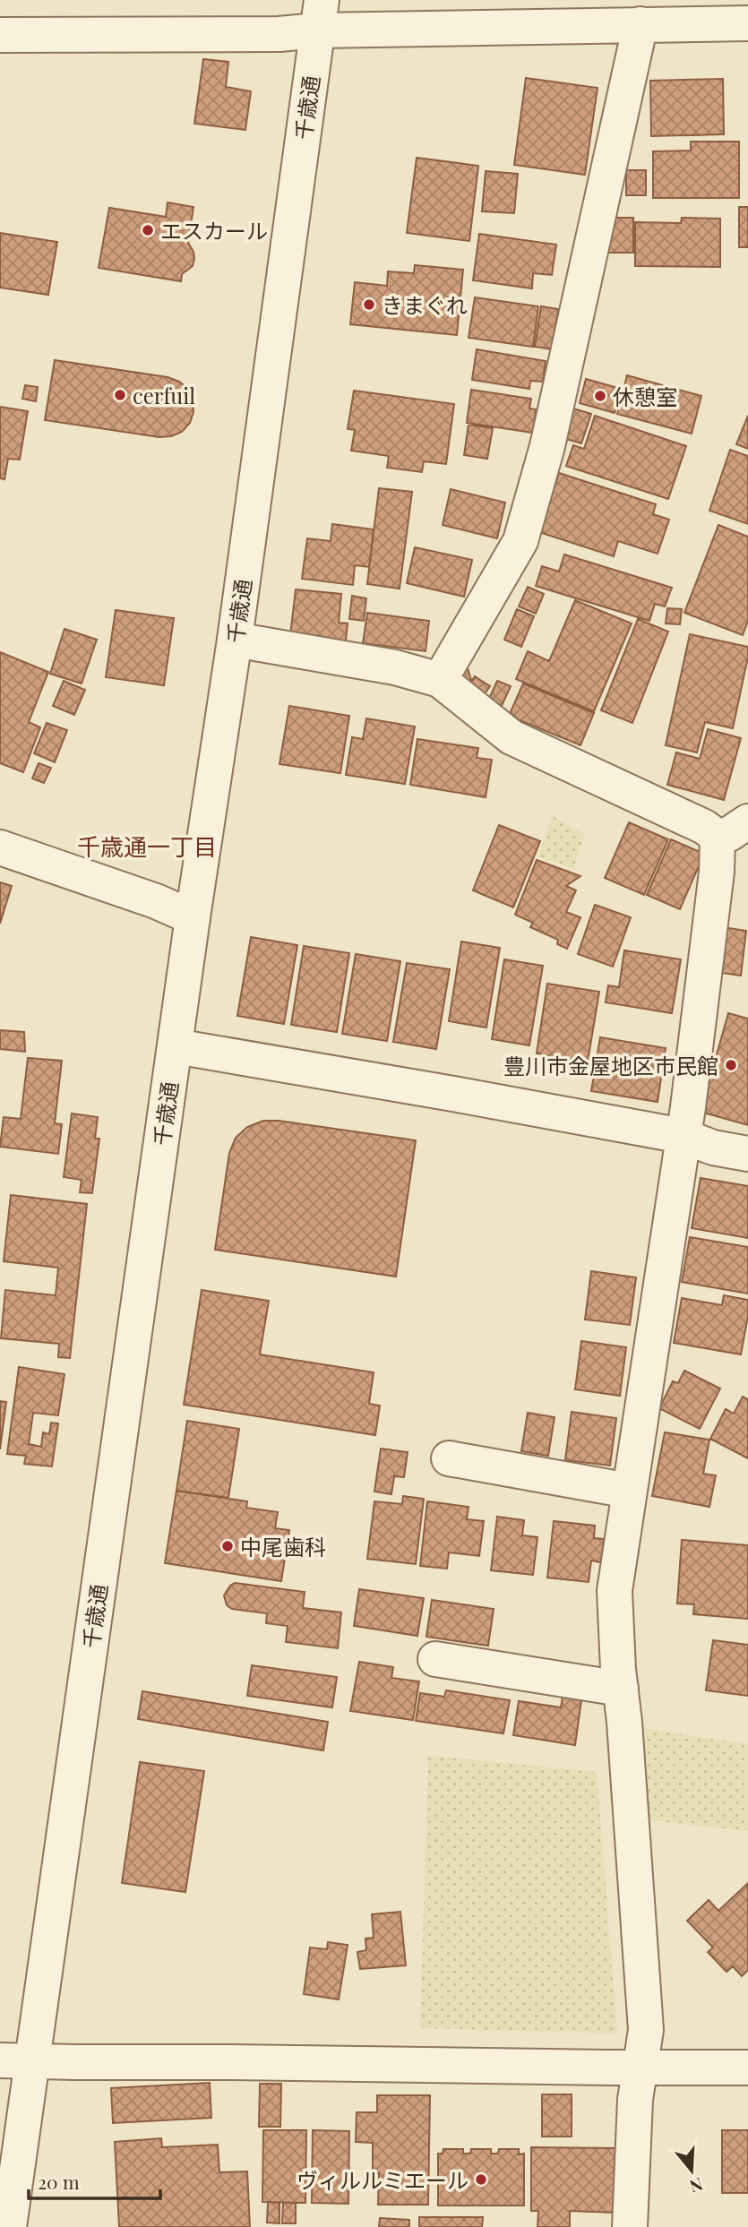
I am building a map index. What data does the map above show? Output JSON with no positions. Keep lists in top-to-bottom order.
{
  "streets": {
    "street": ["千歳通"]
  },
  "districts": ["千歳通一丁目"],
  "places": [
    "エスカール",
    "きまぐれ",
    "cerfuil",
    "休憩室",
    "豊川市金屋地区市民館",
    "中尾歯科",
    "ヴィルルミエール"
  ],
  "scale_bar": "20 m",
  "north": "bottom"
}
